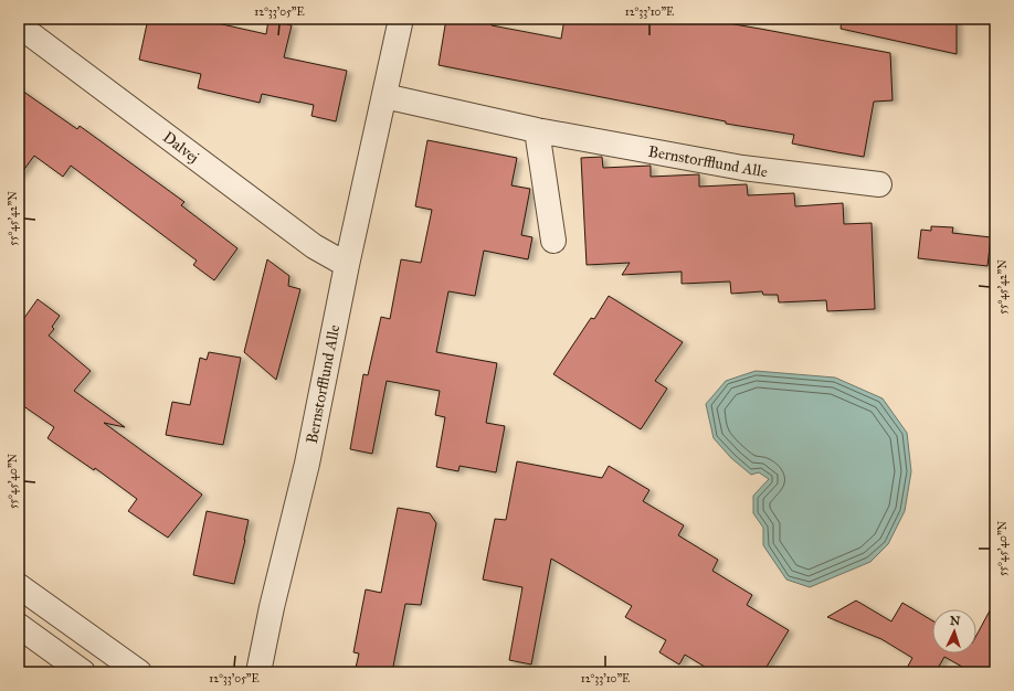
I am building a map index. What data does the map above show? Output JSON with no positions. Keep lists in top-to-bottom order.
{
  "streets": {
    "street": ["Dalvej", "Bernstorfflund Alle"]
  },
  "crossings": [
    ["Dalvej", "Bernstorfflund Alle"]
  ],
  "north": "top",
  "coordinates": [
    "12°33'05\"E",
    "12°33'10\"E",
    "55°45'42\"N",
    "55°45'40\"N"
  ]
}
